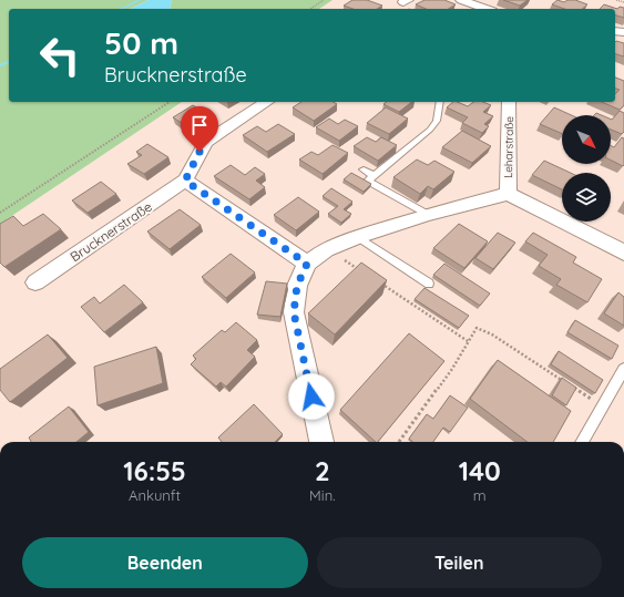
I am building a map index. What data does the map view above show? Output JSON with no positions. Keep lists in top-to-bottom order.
{
  "streets": {
    "street": ["Leharstraße", "Brucknerstraße"]
  },
  "north": "bottom right",
  "page": {
    "turn": ["50 m", "Brucknerstraße"],
    "eta": [
      "16:55",
      "Ankunft",
      "2",
      "Min.",
      "140",
      "m"
    ],
    "buttons": ["Beenden", "Teilen"]
  }
}
